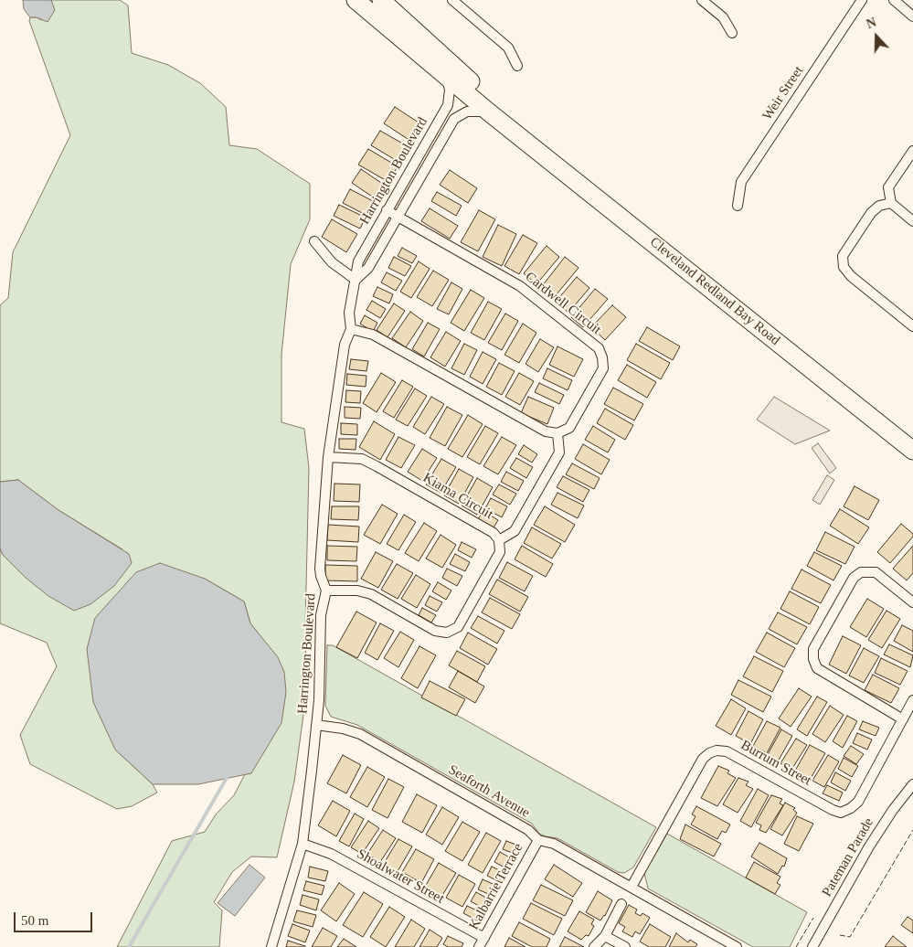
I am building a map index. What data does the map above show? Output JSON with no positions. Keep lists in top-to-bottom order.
{
  "streets": {
    "highway": ["Cleveland Redland Bay Road"],
    "street": [
      "Weir Street",
      "Harrington Boulevard",
      "Cardwell Circuit",
      "Kiama Circuit",
      "Burrum Street",
      "Seaforth Avenue",
      "Pateman Parade",
      "Shoalwater Street",
      "Kalbarrie Terrace"
    ]
  },
  "crossings": [
    ["Harrington Boulevard", "Cleveland Redland Bay Road"],
    ["Harrington Boulevard", "Cardwell Circuit"],
    ["Harrington Boulevard", "Kiama Circuit"],
    ["Harrington Boulevard", "Seaforth Avenue"],
    ["Harrington Boulevard", "Shoalwater Street"],
    ["Burrum Street", "Seaforth Avenue"],
    ["Seaforth Avenue", "Kalbarrie Terrace"],
    ["Shoalwater Street", "Kalbarrie Terrace"]
  ],
  "scale_bar": "50 m",
  "north": "top"
}
